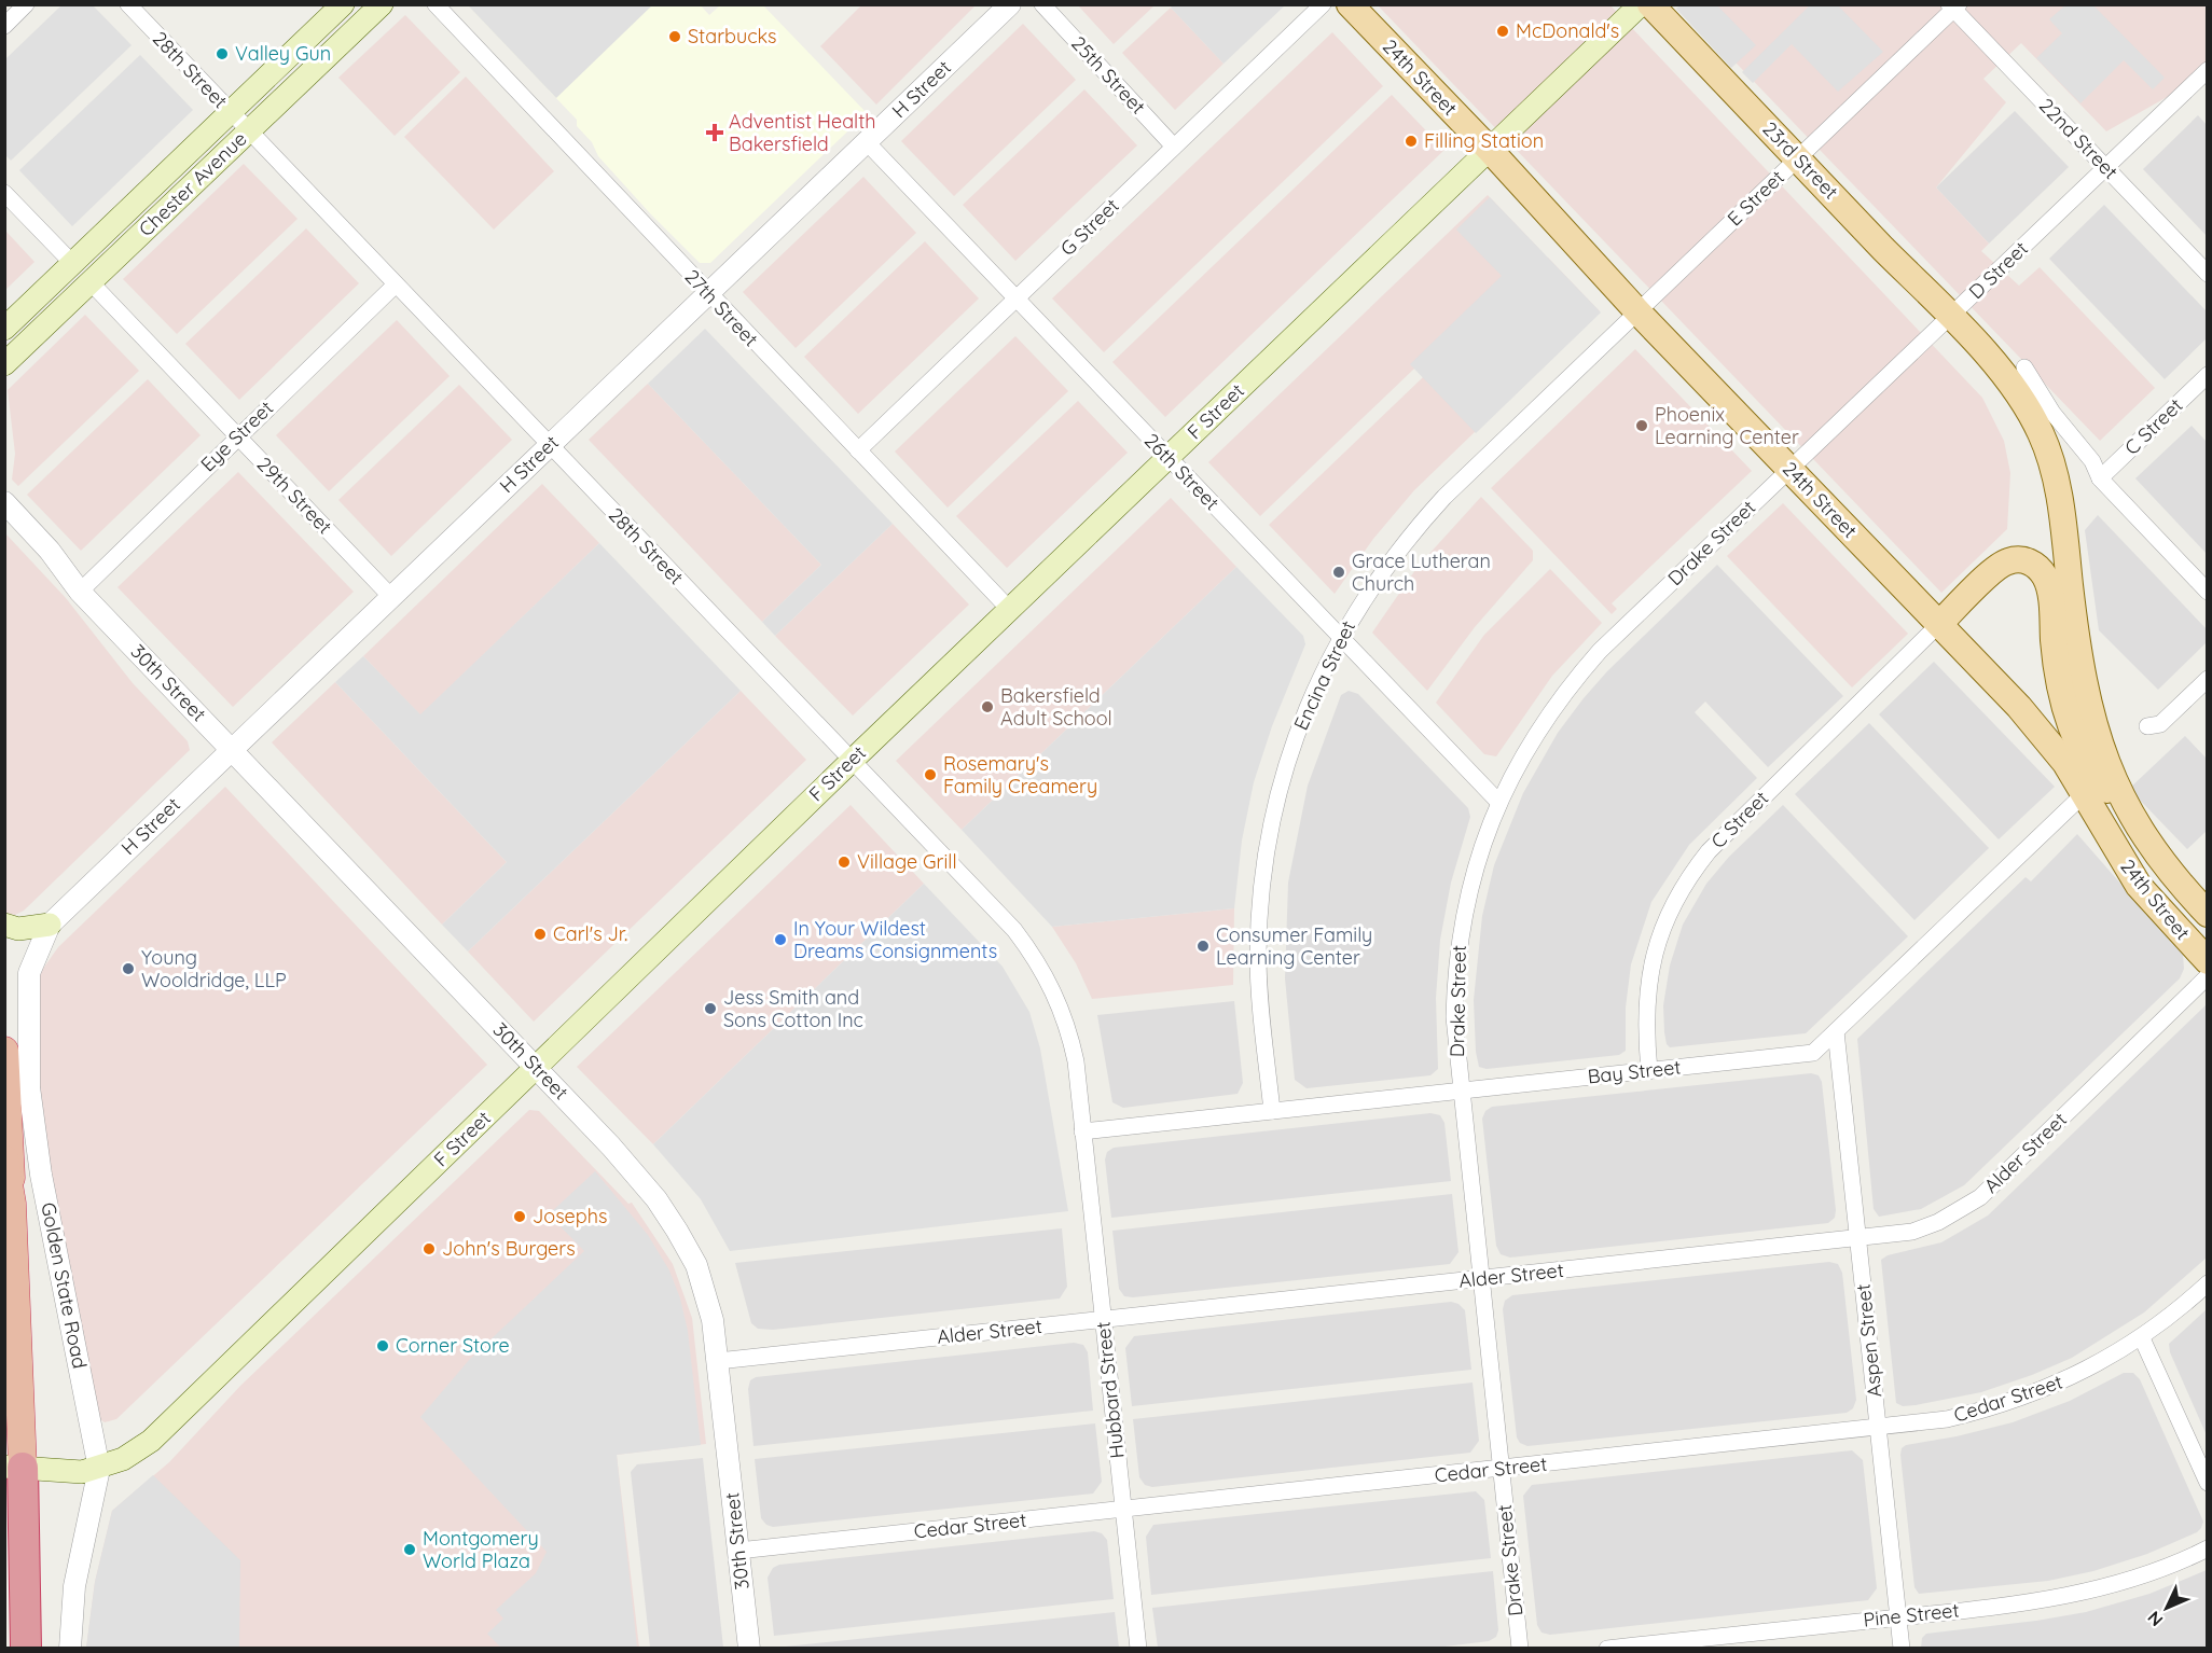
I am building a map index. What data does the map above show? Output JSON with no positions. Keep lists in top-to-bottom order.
{
  "streets": {
    "main road": [
      "24th Street",
      "23rd Street",
      "Chester Avenue",
      "F Street"
    ],
    "street": [
      "28th Street",
      "25th Street",
      "H Street",
      "22nd Street",
      "E Street",
      "G Street",
      "D Street",
      "27th Street",
      "C Street",
      "Eye Street",
      "26th Street",
      "29th Street",
      "Drake Street",
      "Encina Street",
      "30th Street",
      "Bay Street",
      "Alder Street",
      "Golden State Road",
      "Aspen Street",
      "Hubbard Street",
      "Cedar Street",
      "Pine Street"
    ]
  },
  "crossings": [
    ["28th Street", "H Street"],
    ["28th Street", "Chester Avenue"],
    ["28th Street", "F Street"],
    ["28th Street", "Eye Street"],
    ["28th Street", "Bay Street"],
    ["28th Street", "Hubbard Street"],
    ["25th Street", "G Street"],
    ["24th Street", "23rd Street"],
    ["24th Street", "E Street"],
    ["24th Street", "D Street"],
    ["24th Street", "F Street"],
    ["24th Street", "C Street"],
    ["24th Street", "Drake Street"],
    ["24th Street", "Encina Street"],
    ["24th Street", "Bay Street"],
    ["H Street", "27th Street"],
    ["H Street", "26th Street"],
    ["H Street", "29th Street"],
    ["H Street", "30th Street"],
    ["H Street", "Golden State Road"],
    ["22nd Street", "E Street"],
    ["22nd Street", "D Street"],
    ["23rd Street", "E Street"],
    ["23rd Street", "D Street"],
    ["Chester Avenue", "29th Street"],
    ["E Street", "Encina Street"],
    ["G Street", "27th Street"],
    ["G Street", "26th Street"],
    ["D Street", "Drake Street"],
    ["27th Street", "F Street"],
    ["F Street", "26th Street"],
    ["F Street", "30th Street"],
    ["F Street", "Golden State Road"],
    ["C Street", "Bay Street"],
    ["Eye Street", "29th Street"],
    ["Eye Street", "30th Street"],
    ["26th Street", "Drake Street"],
    ["26th Street", "Encina Street"],
    ["Drake Street", "Bay Street"],
    ["Drake Street", "Alder Street"],
    ["Drake Street", "Cedar Street"],
    ["Encina Street", "Bay Street"],
    ["30th Street", "Alder Street"],
    ["30th Street", "Cedar Street"],
    ["Bay Street", "Aspen Street"],
    ["Bay Street", "Hubbard Street"],
    ["Alder Street", "Aspen Street"],
    ["Alder Street", "Hubbard Street"],
    ["Aspen Street", "Cedar Street"],
    ["Aspen Street", "Pine Street"],
    ["Hubbard Street", "Cedar Street"]
  ],
  "places": {
    "other": [
      "McDonald's",
      "Starbucks",
      "Valley Gun",
      "Filling Station",
      "Phoenix Learning Center",
      "Grace Lutheran Church",
      "Bakersfield Adult School",
      "Rosemary's Family Creamery",
      "Village Grill",
      "Carl's Jr.",
      "In Your Wildest Dreams Consignments",
      "Consumer Family Learning Center",
      "Young Wooldridge, LLP",
      "Jess Smith and Sons Cotton Inc",
      "Josephs",
      "John's Burgers",
      "Corner Store",
      "Montgomery World Plaza"
    ],
    "health": ["Adventist Health Bakersfield"]
  },
  "north": "bottom left"
}
